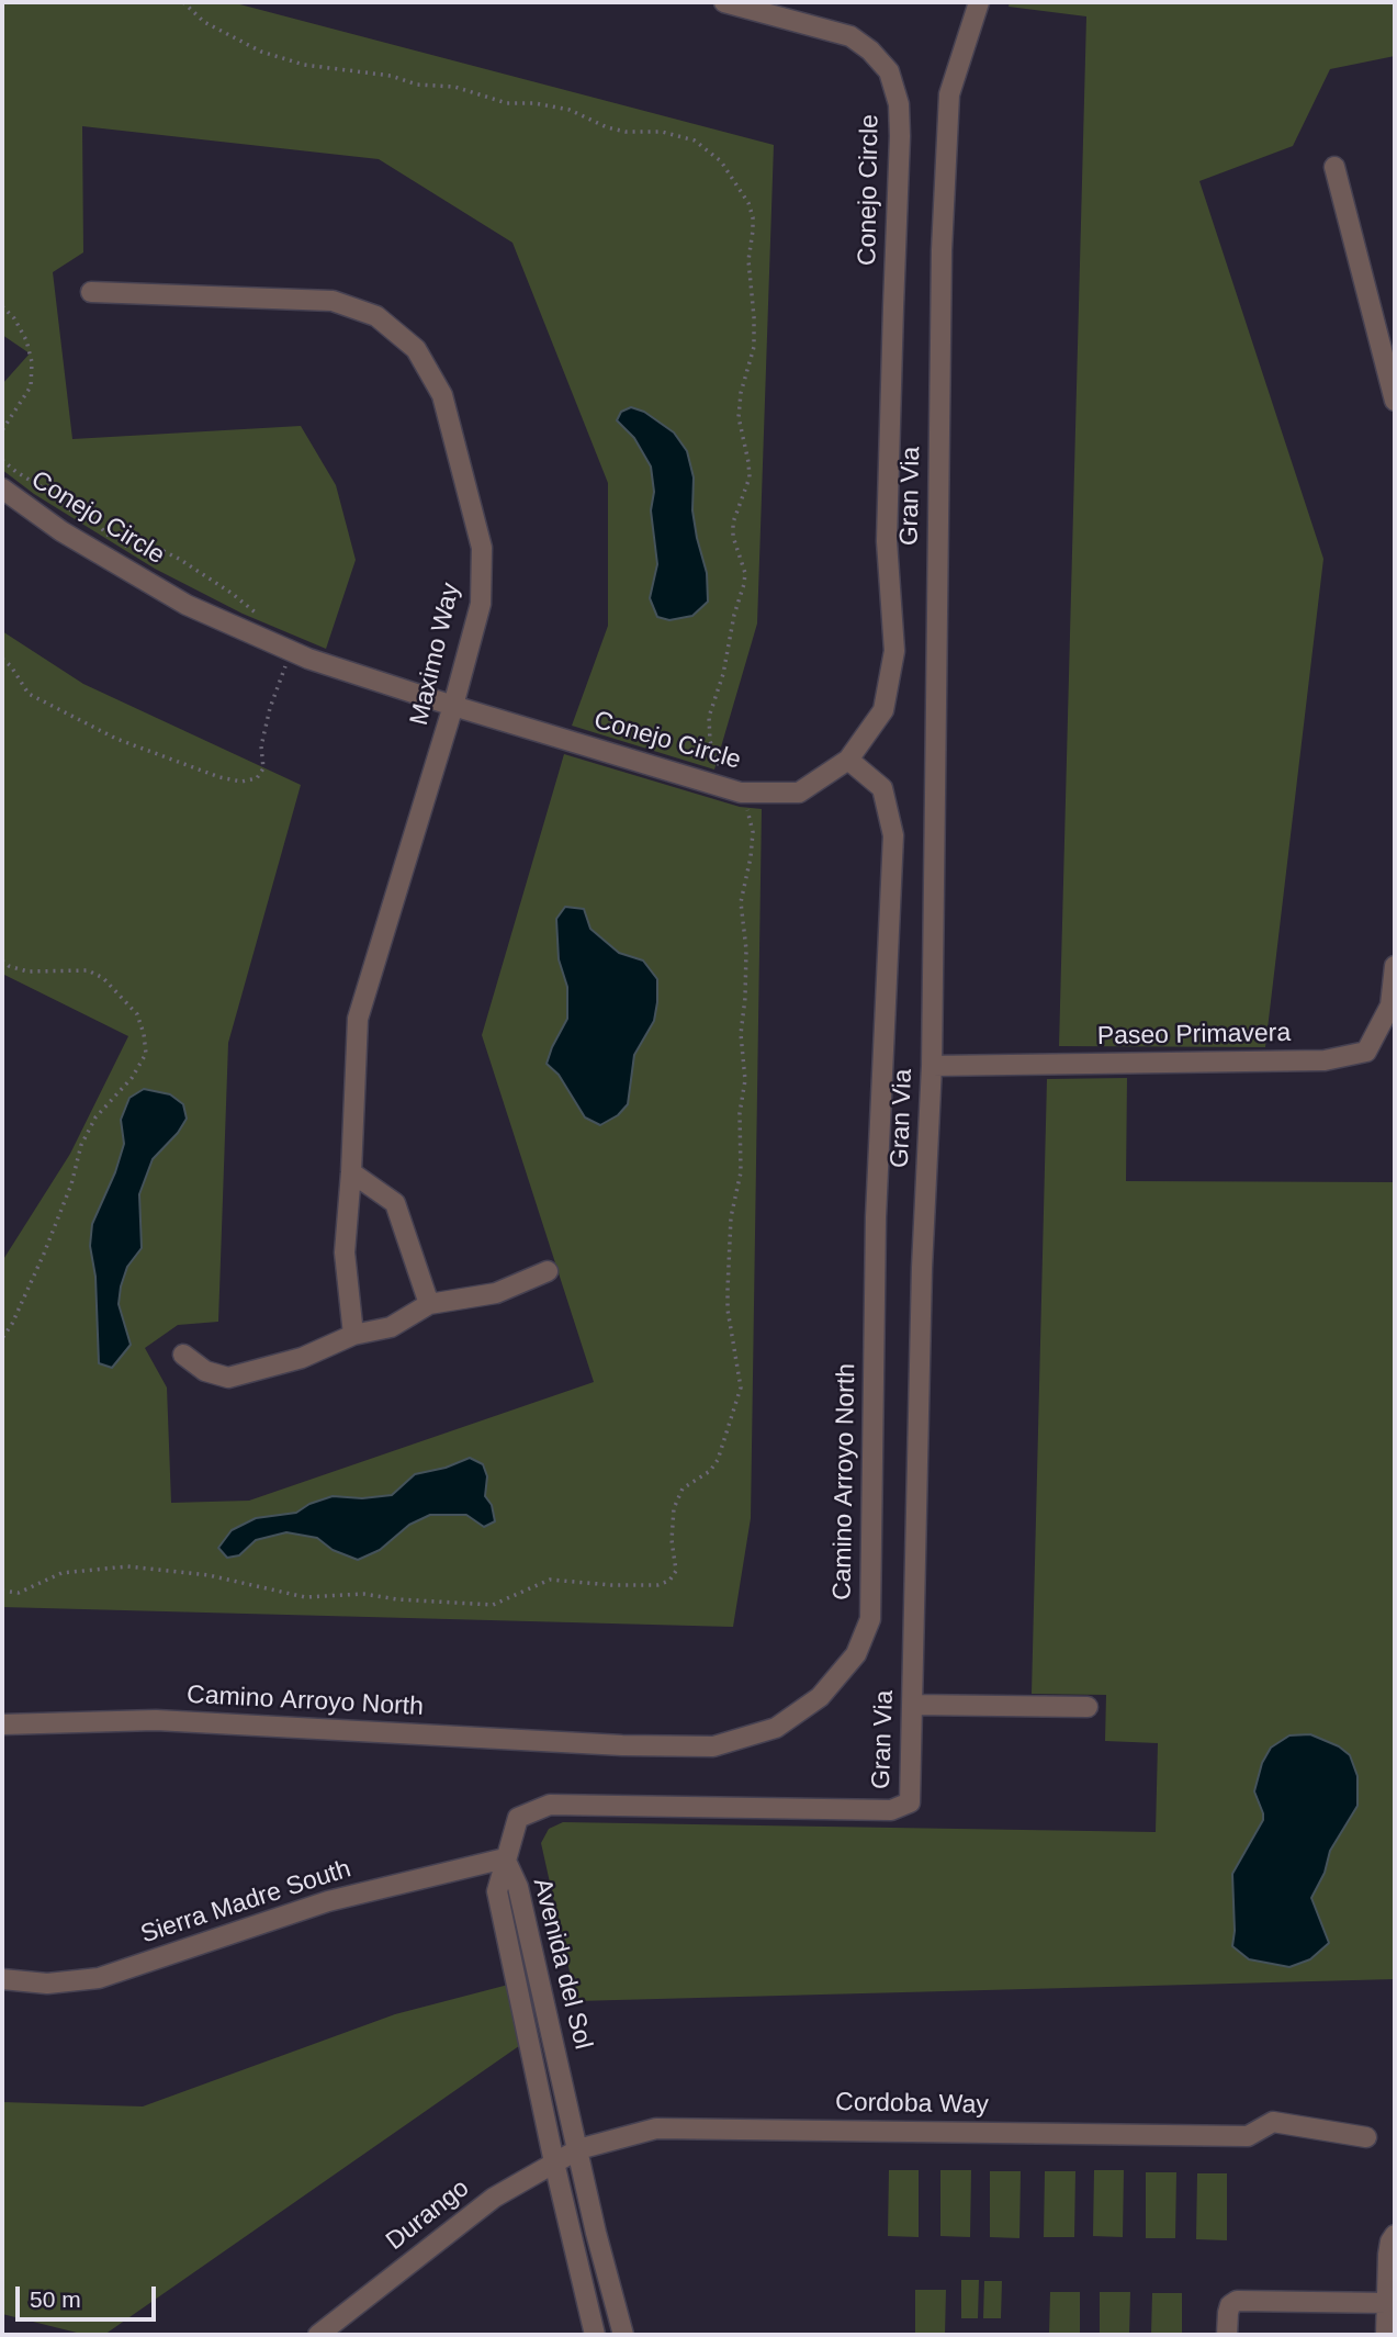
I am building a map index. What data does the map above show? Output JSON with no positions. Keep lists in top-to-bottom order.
{
  "streets": {
    "street": [
      "Conejo Circle",
      "Gran Via",
      "Maximo Way",
      "Paseo Primavera",
      "Camino Arroyo North",
      "Sierra Madre South",
      "Avenida del Sol",
      "Cordoba Way",
      "Durango"
    ]
  },
  "crossings": [
    ["Conejo Circle", "Maximo Way"],
    ["Conejo Circle", "Camino Arroyo North"],
    ["Gran Via", "Paseo Primavera"],
    ["Gran Via", "Sierra Madre South"],
    ["Gran Via", "Avenida del Sol"],
    ["Sierra Madre South", "Avenida del Sol"],
    ["Avenida del Sol", "Cordoba Way"],
    ["Avenida del Sol", "Durango"],
    ["Cordoba Way", "Durango"]
  ],
  "scale_bar": "50 m"
}
